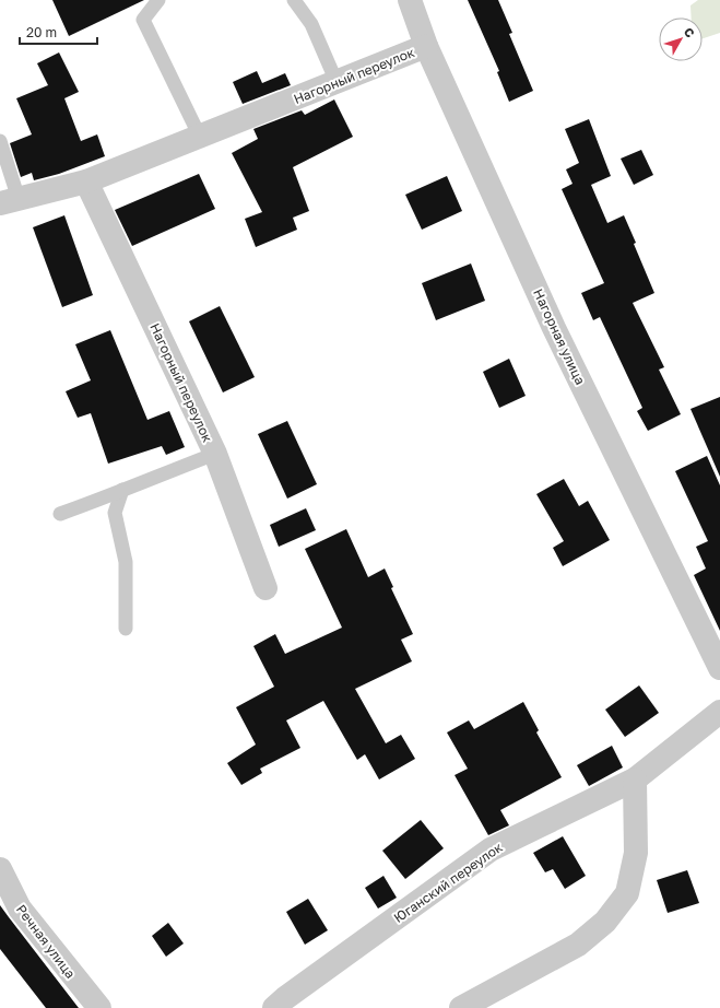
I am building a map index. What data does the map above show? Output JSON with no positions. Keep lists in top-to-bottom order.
{
  "streets": {
    "street": [
      "Нагорный переулок",
      "Нагорная улица",
      "Юганский переулок",
      "Речная улица"
    ]
  },
  "crossings": [
    ["Нагорный переулок", "Нагорная улица"]
  ],
  "scale_bar": "20 m",
  "north": "top right"
}
